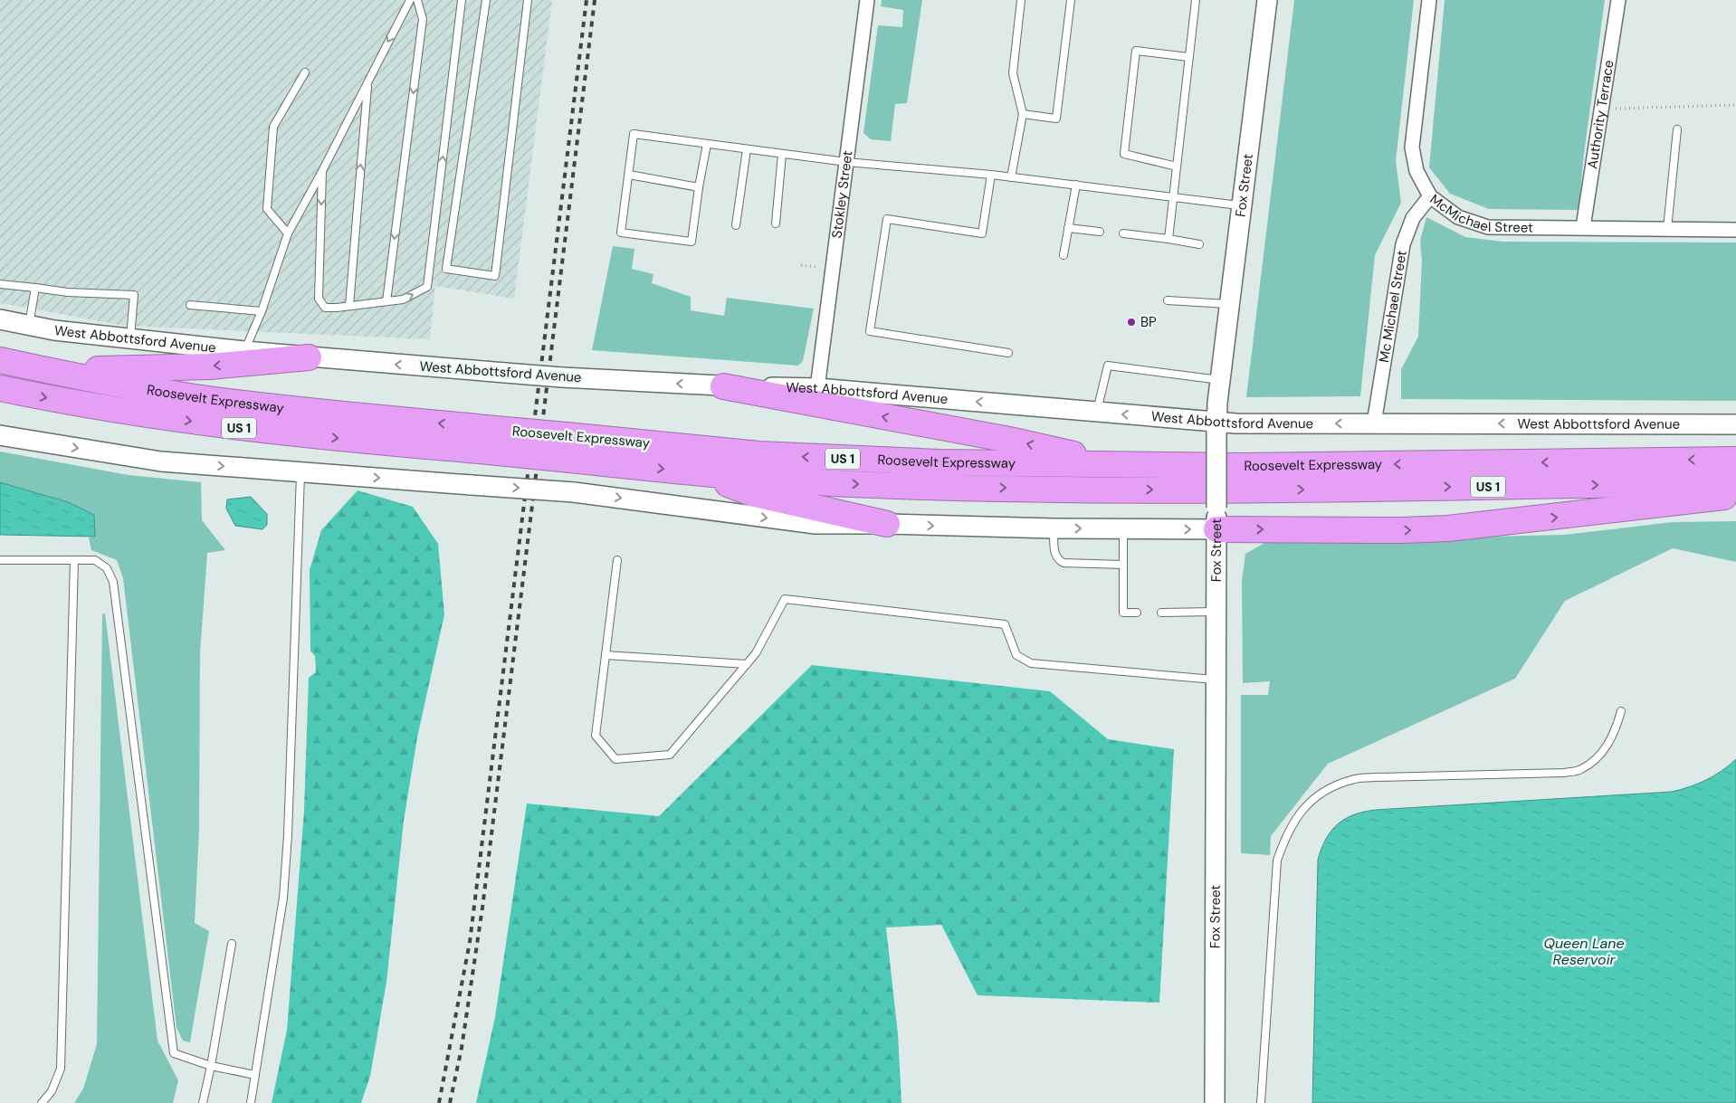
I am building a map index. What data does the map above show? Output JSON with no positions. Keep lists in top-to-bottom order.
{
  "streets": {
    "highway": ["Roosevelt Expressway", "US 1"],
    "street": [
      "Authority Terrace",
      "Fox Street",
      "Stokley Street",
      "McMichael Street",
      "Mc Michael Street",
      "West Abbottsford Avenue"
    ]
  },
  "crossings": [
    ["Authority Terrace", "McMichael Street"],
    ["Fox Street", "West Abbottsford Avenue"],
    ["Stokley Street", "West Abbottsford Avenue"],
    ["McMichael Street", "Mc Michael Street"],
    ["Mc Michael Street", "West Abbottsford Avenue"]
  ],
  "water": ["Queen Lane Reservoir"],
  "places": ["BP"]
}
